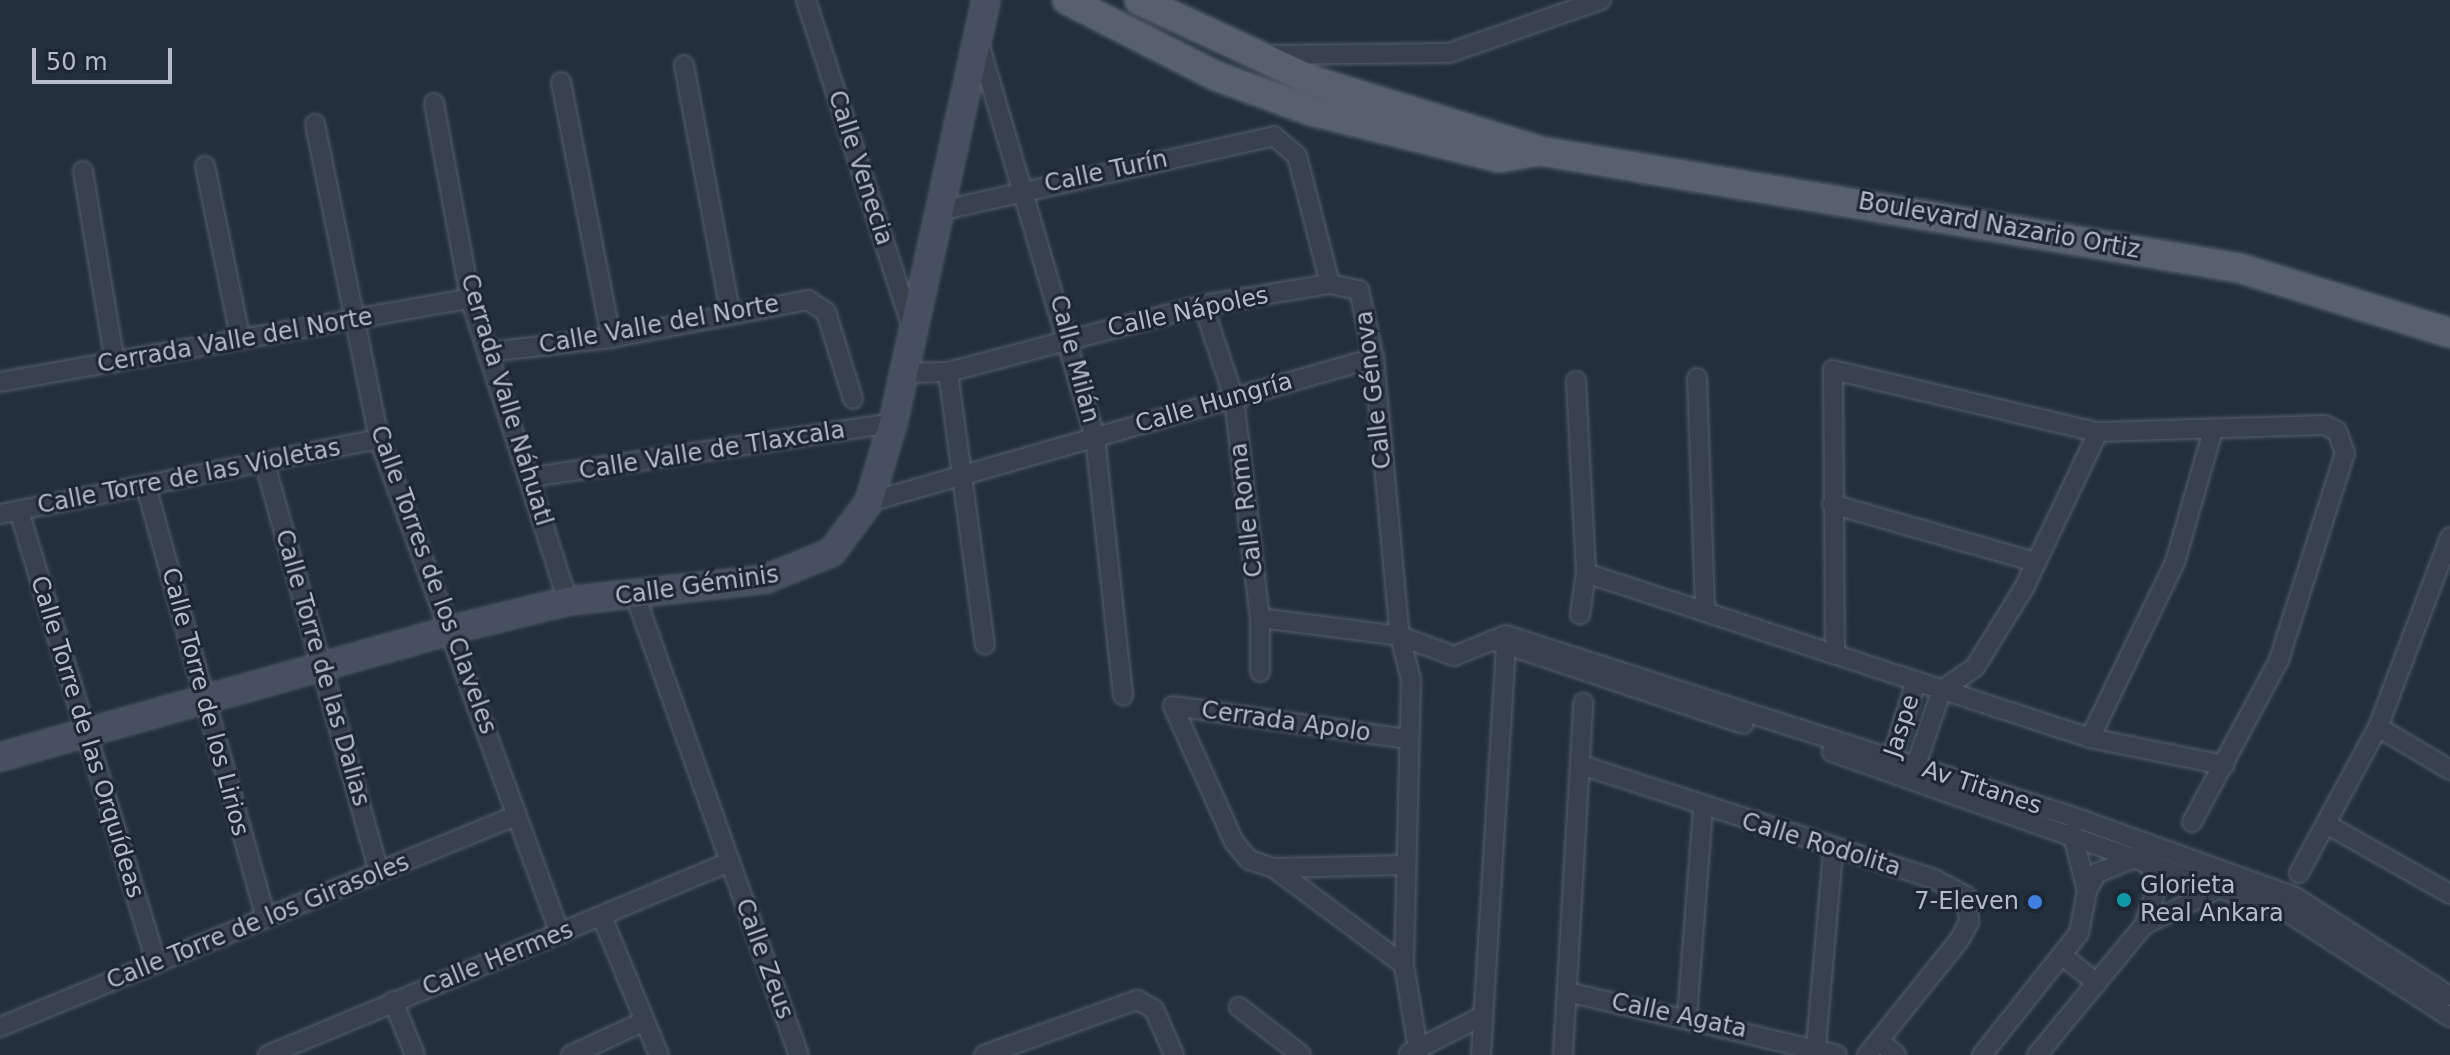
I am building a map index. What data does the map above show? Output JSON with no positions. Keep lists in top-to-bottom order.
{
  "streets": {
    "main road": ["Boulevard Nazario Ortiz"],
    "street": [
      "Calle Venecia",
      "Calle Turín",
      "Calle Nápoles",
      "Calle Valle del Norte",
      "Cerrada Valle del Norte",
      "Calle Milán",
      "Calle Génova",
      "Cerrada Valle Náhuatl",
      "Calle Hungría",
      "Calle Valle de Tlaxcala",
      "Calle Torre de las Violetas",
      "Calle Roma",
      "Calle Torres de los Claveles",
      "Calle Géminis",
      "Calle Torre de las Dalias",
      "Calle Torre de los Lirios",
      "Cerrada Apolo",
      "Jaspe",
      "Calle Torre de las Orquídeas",
      "Av Titanes",
      "Calle Rodolita",
      "Calle Torre de los Girasoles",
      "Calle Hermes",
      "Calle Zeus",
      "Calle Agata"
    ]
  },
  "crossings": [
    ["Calle Venecia", "Calle Géminis"],
    ["Calle Turín", "Calle Milán"],
    ["Calle Turín", "Calle Génova"],
    ["Calle Turín", "Calle Géminis"],
    ["Calle Nápoles", "Calle Milán"],
    ["Calle Nápoles", "Calle Génova"],
    ["Calle Nápoles", "Calle Roma"],
    ["Calle Nápoles", "Calle Géminis"],
    ["Calle Valle del Norte", "Cerrada Valle Náhuatl"],
    ["Cerrada Valle del Norte", "Cerrada Valle Náhuatl"],
    ["Cerrada Valle del Norte", "Calle Torres de los Claveles"],
    ["Calle Milán", "Calle Hungría"],
    ["Calle Milán", "Calle Géminis"],
    ["Calle Génova", "Calle Hungría"],
    ["Calle Génova", "Cerrada Apolo"],
    ["Cerrada Valle Náhuatl", "Calle Valle de Tlaxcala"],
    ["Cerrada Valle Náhuatl", "Calle Géminis"],
    ["Calle Hungría", "Calle Roma"],
    ["Calle Hungría", "Calle Géminis"],
    ["Calle Valle de Tlaxcala", "Calle Géminis"],
    ["Calle Torre de las Violetas", "Calle Torres de los Claveles"],
    ["Calle Torre de las Violetas", "Calle Torre de las Dalias"],
    ["Calle Torre de las Violetas", "Calle Torre de los Lirios"],
    ["Calle Torre de las Violetas", "Calle Torre de las Orquídeas"],
    ["Calle Torres de los Claveles", "Calle Géminis"],
    ["Calle Torres de los Claveles", "Calle Torre de los Girasoles"],
    ["Calle Torres de los Claveles", "Calle Hermes"],
    ["Calle Géminis", "Calle Torre de las Dalias"],
    ["Calle Géminis", "Calle Torre de los Lirios"],
    ["Calle Géminis", "Calle Torre de las Orquídeas"],
    ["Calle Géminis", "Calle Zeus"],
    ["Calle Torre de las Dalias", "Calle Torre de los Girasoles"],
    ["Calle Torre de los Lirios", "Calle Torre de los Girasoles"],
    ["Jaspe", "Av Titanes"],
    ["Calle Torre de las Orquídeas", "Calle Torre de los Girasoles"],
    ["Calle Hermes", "Calle Zeus"]
  ],
  "places": ["Glorieta Real Ankara", "7-Eleven"],
  "scale_bar": "50 m"
}
